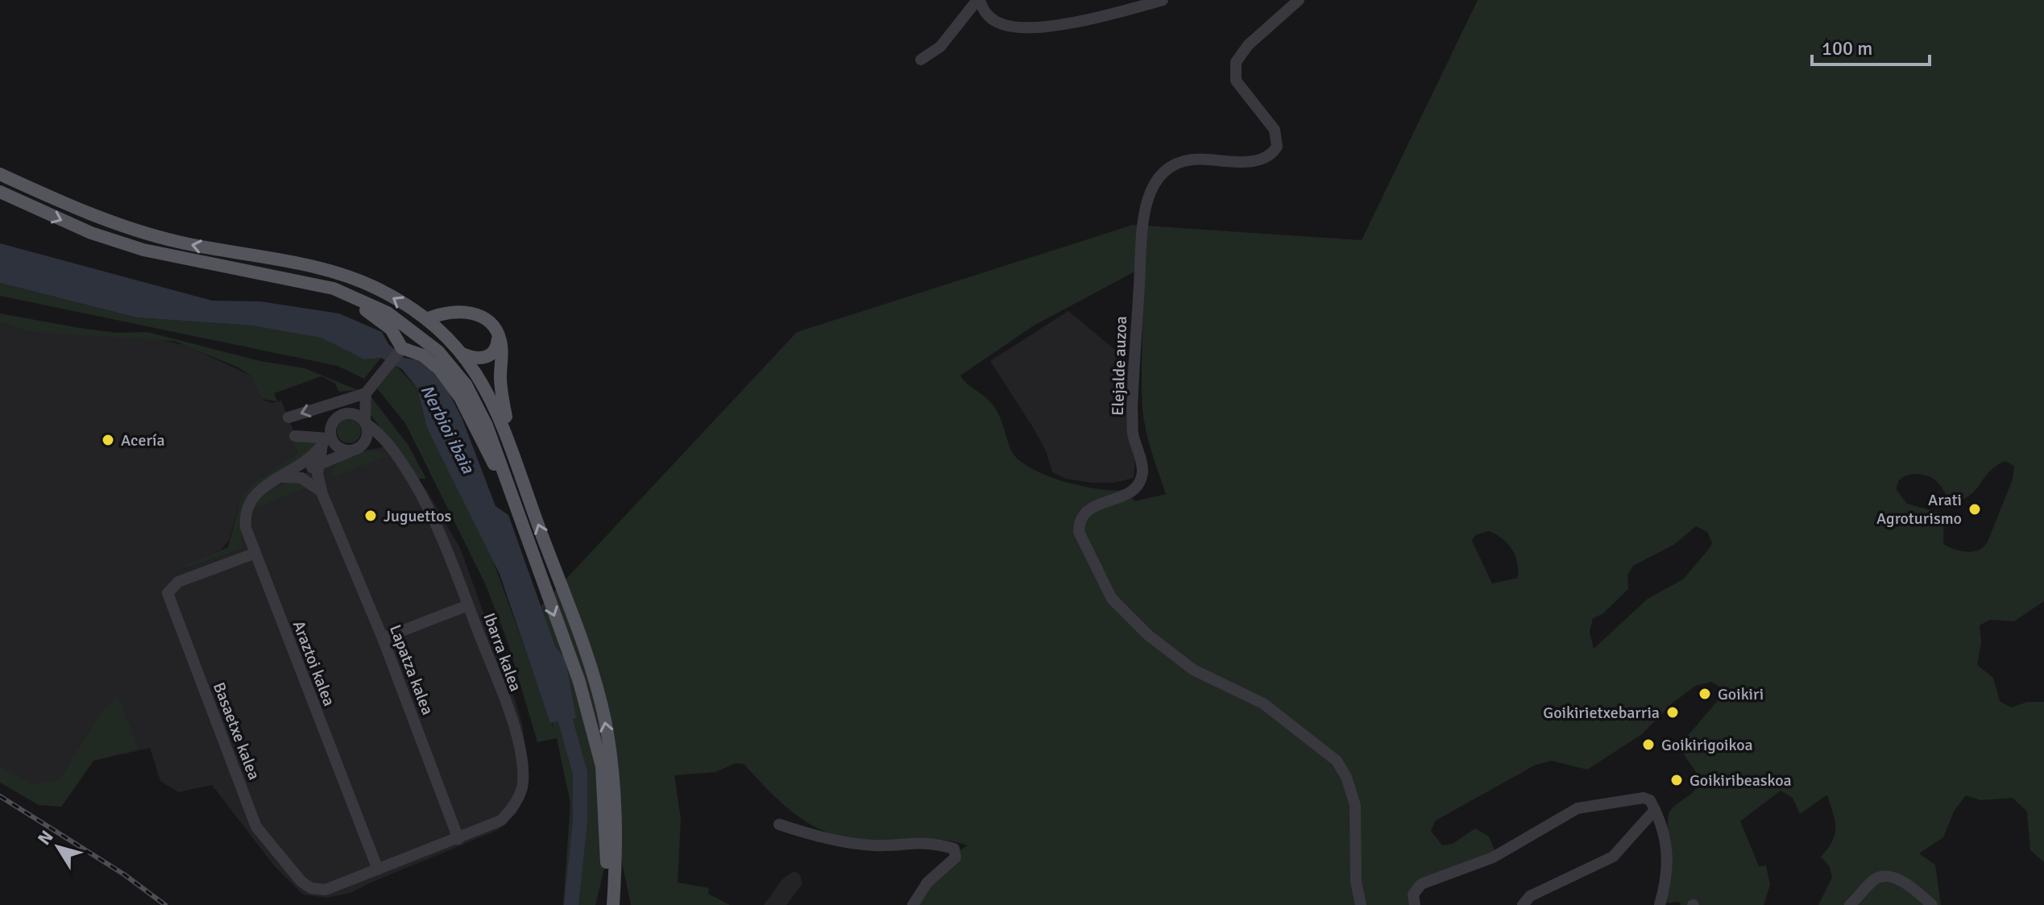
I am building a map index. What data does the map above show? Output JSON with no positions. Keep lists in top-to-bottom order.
{
  "streets": {
    "street": [
      "Elejalde auzoa",
      "Ibarra kalea",
      "Araztoi kalea",
      "Lapatza kalea",
      "Basaetxe kalea"
    ]
  },
  "crossings": [
    ["Ibarra kalea", "Araztoi kalea"],
    ["Ibarra kalea", "Lapatza kalea"],
    ["Ibarra kalea", "Basaetxe kalea"],
    ["Araztoi kalea", "Basaetxe kalea"]
  ],
  "water": ["Nerbioi ibaia"],
  "places": [
    "Acería",
    "Arati Agroturismo",
    "Juguettos",
    "Goikiri",
    "Goikirietxebarria",
    "Goikirigoikoa",
    "Goikiribeaskoa"
  ],
  "scale_bar": "100 m",
  "north": "top left"
}
